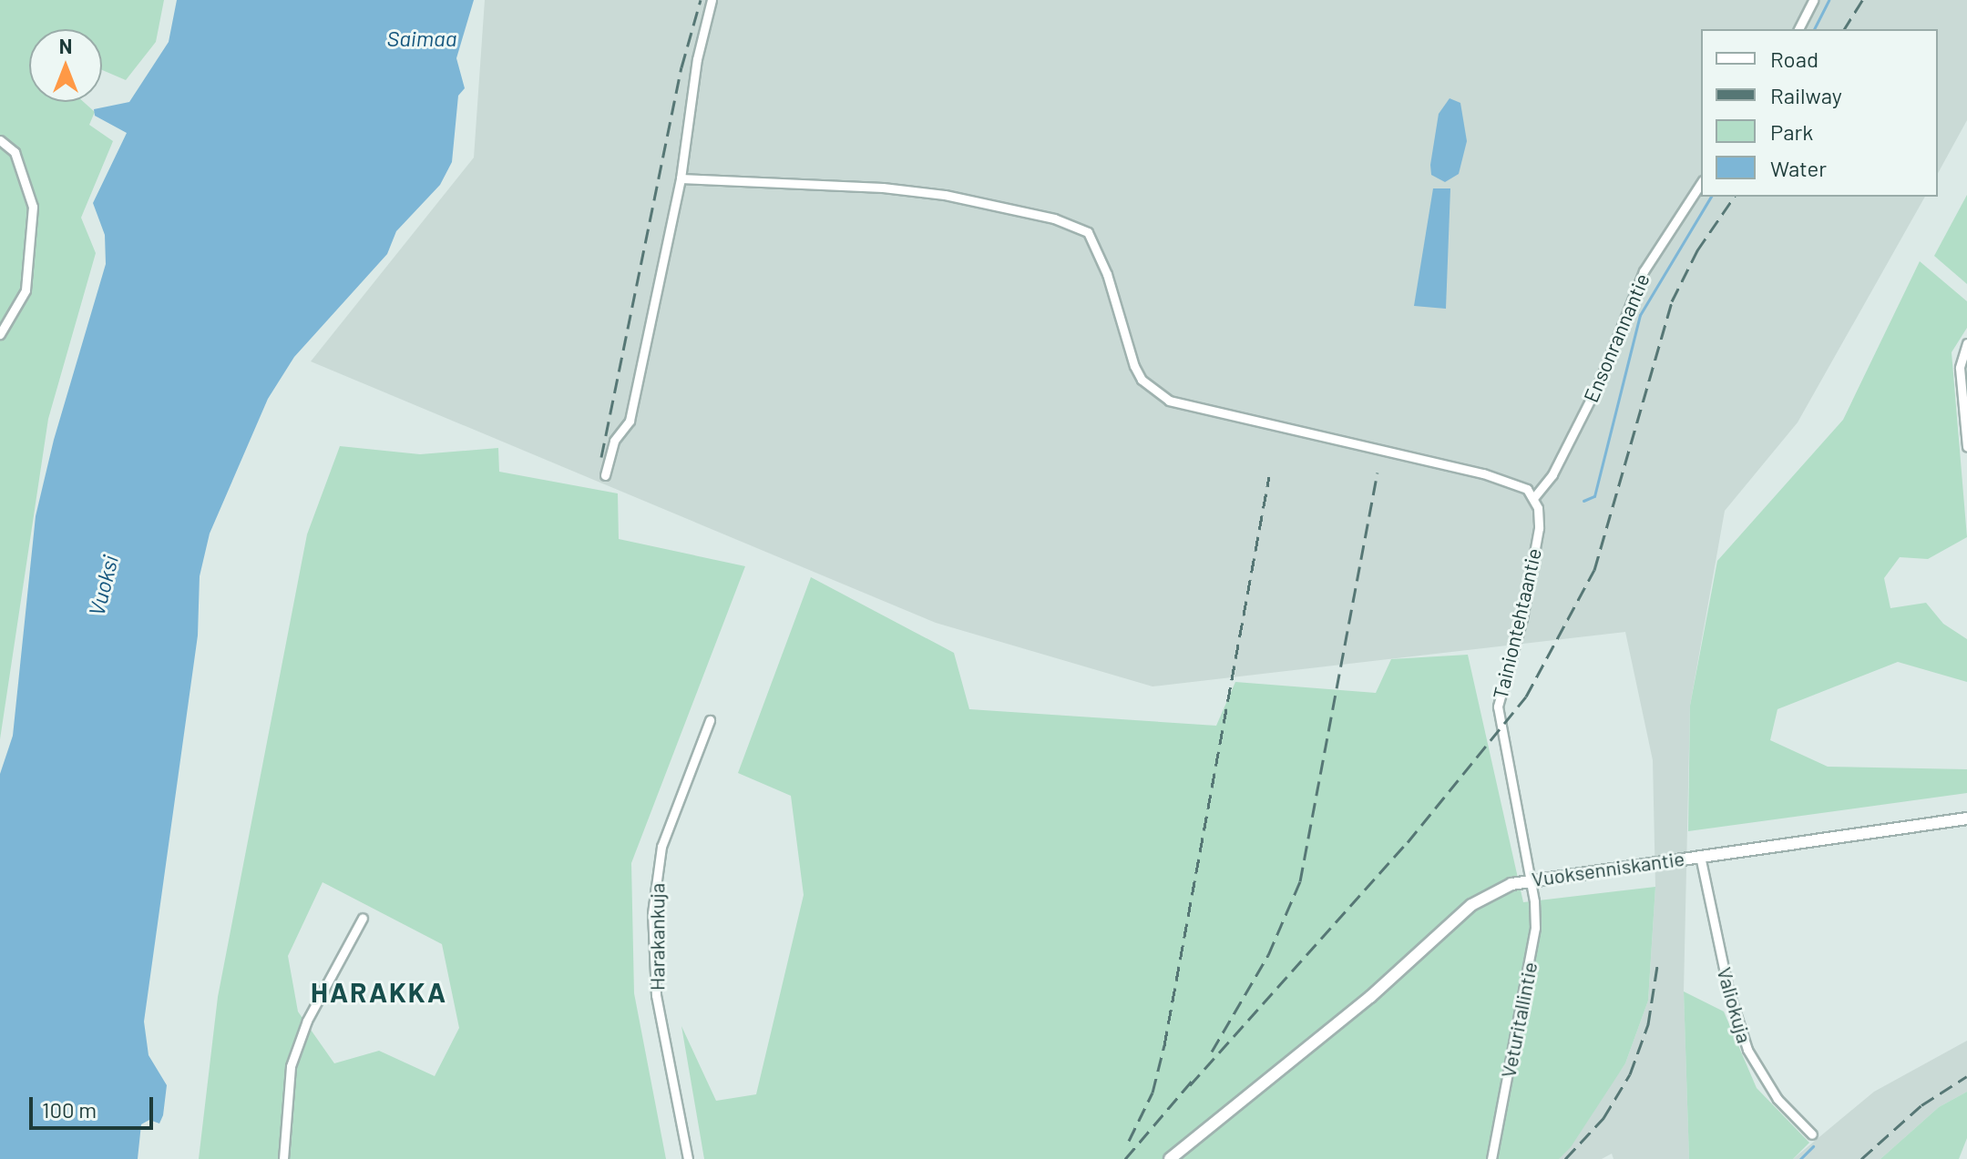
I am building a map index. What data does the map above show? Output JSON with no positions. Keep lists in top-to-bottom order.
{
  "streets": {
    "street": [
      "Ensonrannantie",
      "Tainiontehtaantie",
      "Vuoksenniskantie",
      "Harakankuja",
      "Valiokuja",
      "Veturitallintie"
    ]
  },
  "crossings": [
    ["Ensonrannantie", "Tainiontehtaantie"],
    ["Tainiontehtaantie", "Vuoksenniskantie"],
    ["Tainiontehtaantie", "Veturitallintie"],
    ["Vuoksenniskantie", "Valiokuja"],
    ["Vuoksenniskantie", "Veturitallintie"]
  ],
  "districts": ["HARAKKA"],
  "water": ["Saimaa", "Vuoksi"],
  "legend": [
    "Road",
    "Railway",
    "Park",
    "Water"
  ],
  "scale_bar": "100 m",
  "north": "top"
}
